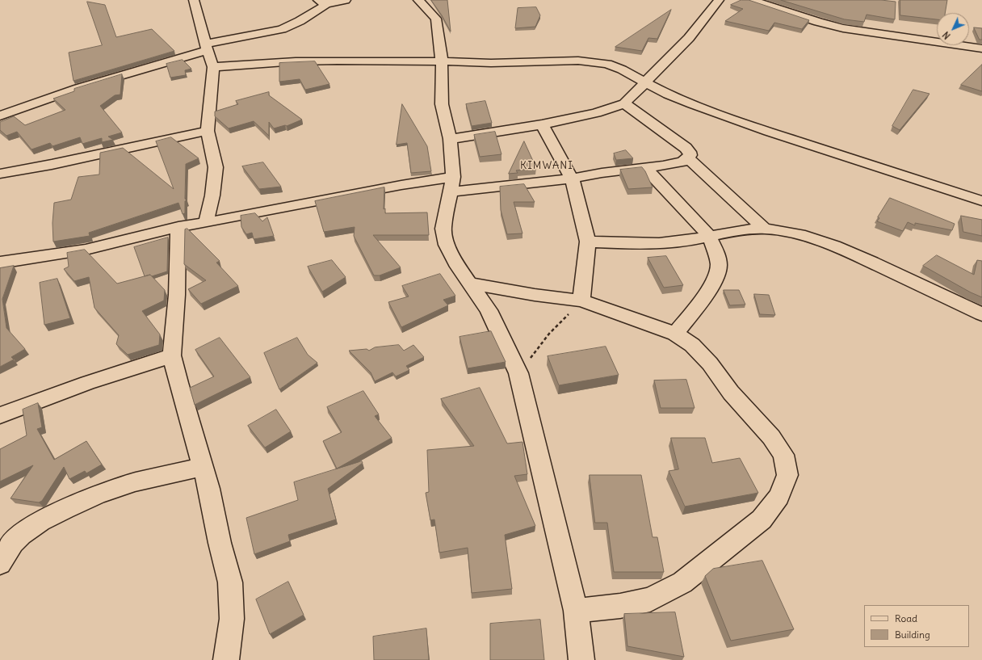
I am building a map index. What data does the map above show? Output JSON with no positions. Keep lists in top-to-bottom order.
{
  "districts": ["KIMWANI"],
  "legend": ["Road", "Building"],
  "north": "bottom left"
}
